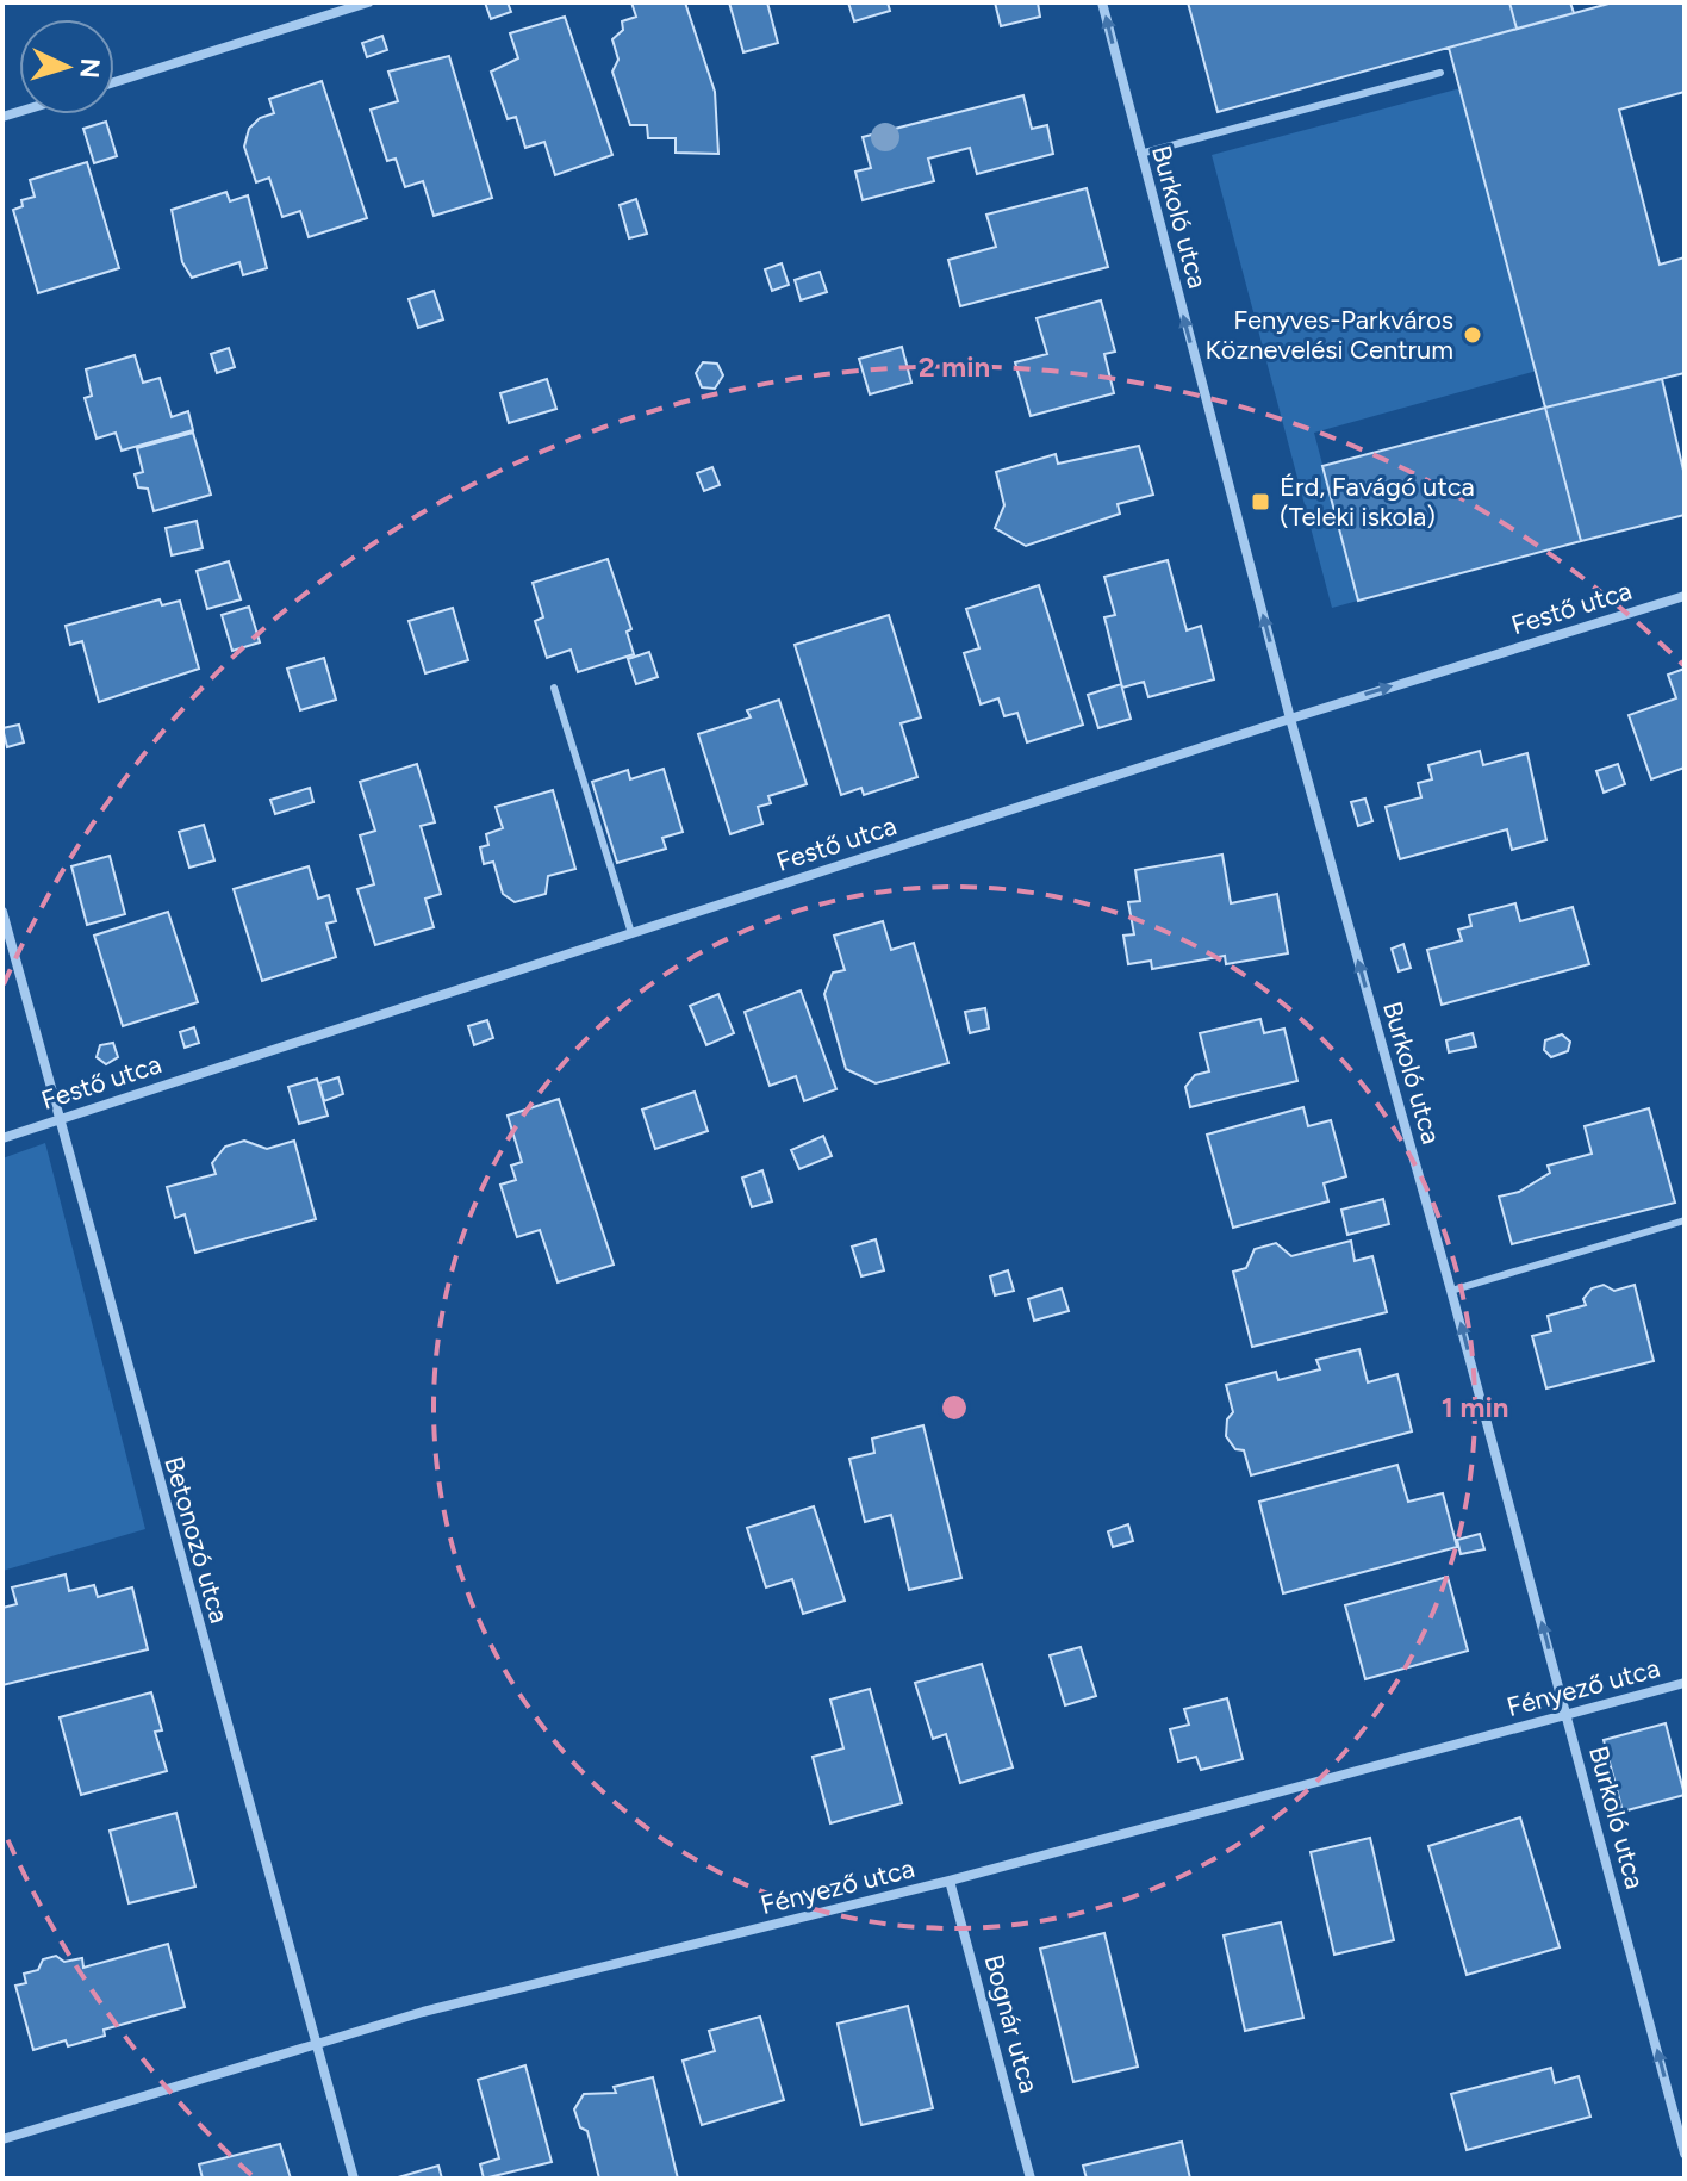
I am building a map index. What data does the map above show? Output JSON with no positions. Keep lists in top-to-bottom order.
{
  "streets": {
    "street": [
      "Burkoló utca",
      "Festő utca",
      "Betonozó utca",
      "Fényező utca",
      "Bognár utca"
    ]
  },
  "crossings": [
    ["Burkoló utca", "Festő utca"],
    ["Burkoló utca", "Fényező utca"],
    ["Festő utca", "Betonozó utca"],
    ["Betonozó utca", "Fényező utca"],
    ["Fényező utca", "Bognár utca"]
  ],
  "one_way": ["Burkoló utca"],
  "places": {
    "other": ["Fenyves-Parkváros Köznevelési Centrum"],
    "transit": ["Érd, Favágó utca (Teleki iskola)"]
  },
  "north": "right",
  "rings": ["2 min", "1 min"]
}
